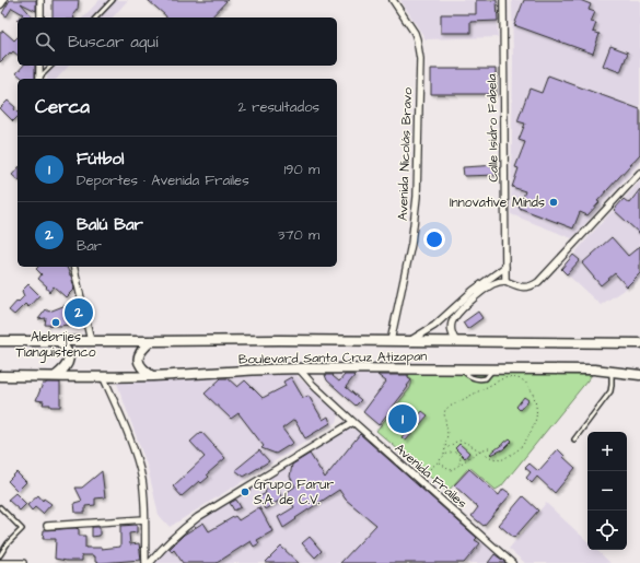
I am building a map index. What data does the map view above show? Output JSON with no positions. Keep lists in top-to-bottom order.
{
  "streets": {
    "main road": ["Boulevard Santa Cruz Atizapan"],
    "street": ["Calle Isidro Fabela", "Avenida Nicolás Bravo", "Avenida Frailes"]
  },
  "crossings": [
    ["Avenida Nicolás Bravo", "Boulevard Santa Cruz Atizapan"],
    ["Boulevard Santa Cruz Atizapan", "Avenida Frailes"]
  ],
  "places": ["Innovative Minds", "Alebrijes Tianguistenco", "Grupo Farur S.A. de C.V."],
  "page": {
    "search": "Buscar aquí",
    "heading": ["Cerca", "2 resultados"],
    "list": [
      {
        "mark": "1",
        "name": "Fútbol",
        "note": "Deportes · Avenida Frailes",
        "value": "190 m"
      },
      {
        "mark": "2",
        "name": "Balú Bar",
        "note": "Bar",
        "value": "370 m"
      }
    ],
    "pins": ["2", "1"],
    "map_buttons": ["+", "−"]
  }
}
